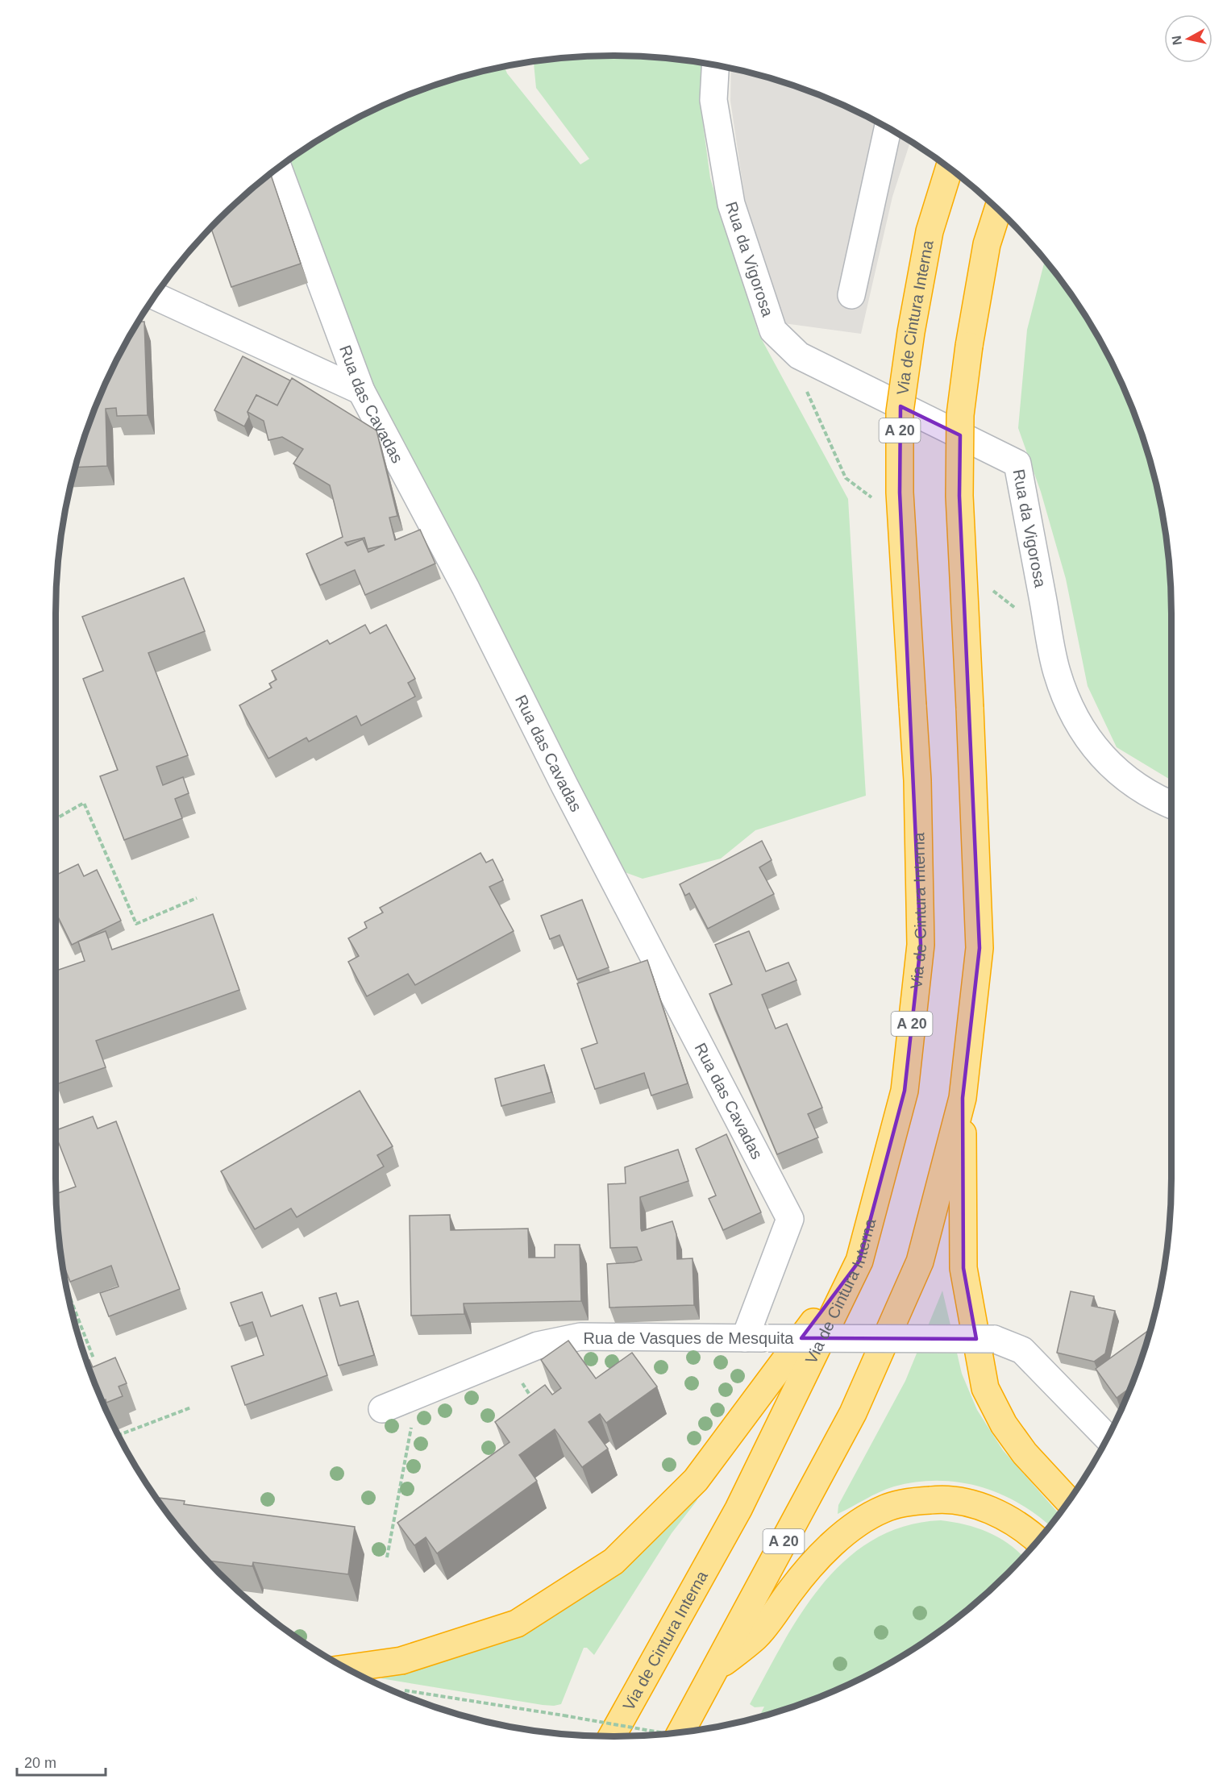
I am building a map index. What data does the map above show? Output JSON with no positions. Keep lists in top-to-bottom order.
{
  "streets": {
    "highway": ["Via de Cintura Interna", "A 20"],
    "street": ["Rua da Vigorosa", "Rua das Cavadas", "Rua de Vasques de Mesquita"]
  },
  "crossings": [
    ["Rua das Cavadas", "Rua de Vasques de Mesquita"]
  ],
  "scale_bar": "20 m",
  "north": "left"
}
